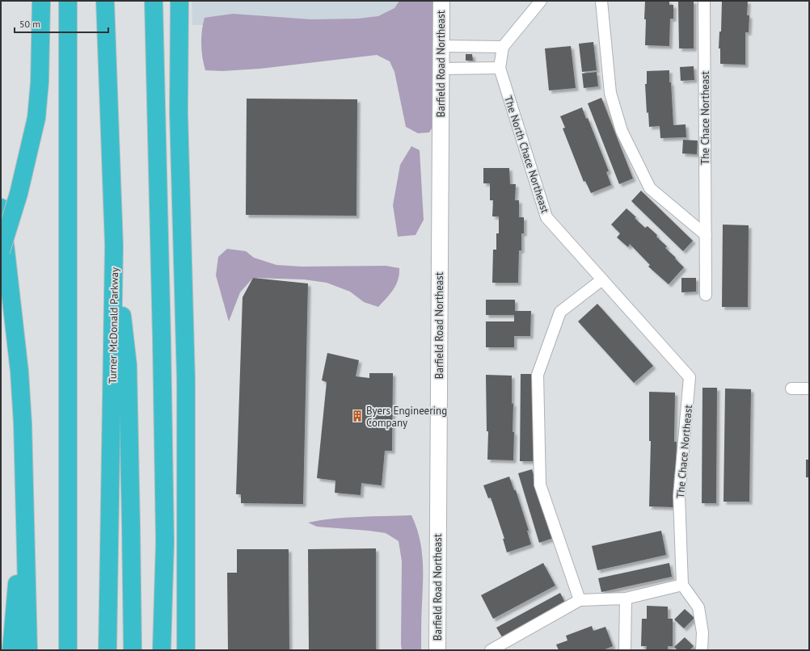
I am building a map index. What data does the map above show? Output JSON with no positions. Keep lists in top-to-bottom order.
{
  "streets": {
    "highway": ["Turner McDonald Parkway"],
    "street": ["Barfield Road Northeast", "The Chace Northeast", "The North Chace Northeast"]
  },
  "crossings": [
    ["The Chace Northeast", "The North Chace Northeast"]
  ],
  "places": {
    "building": ["Byers Engineering Company"]
  },
  "scale_bar": "50 m"
}
